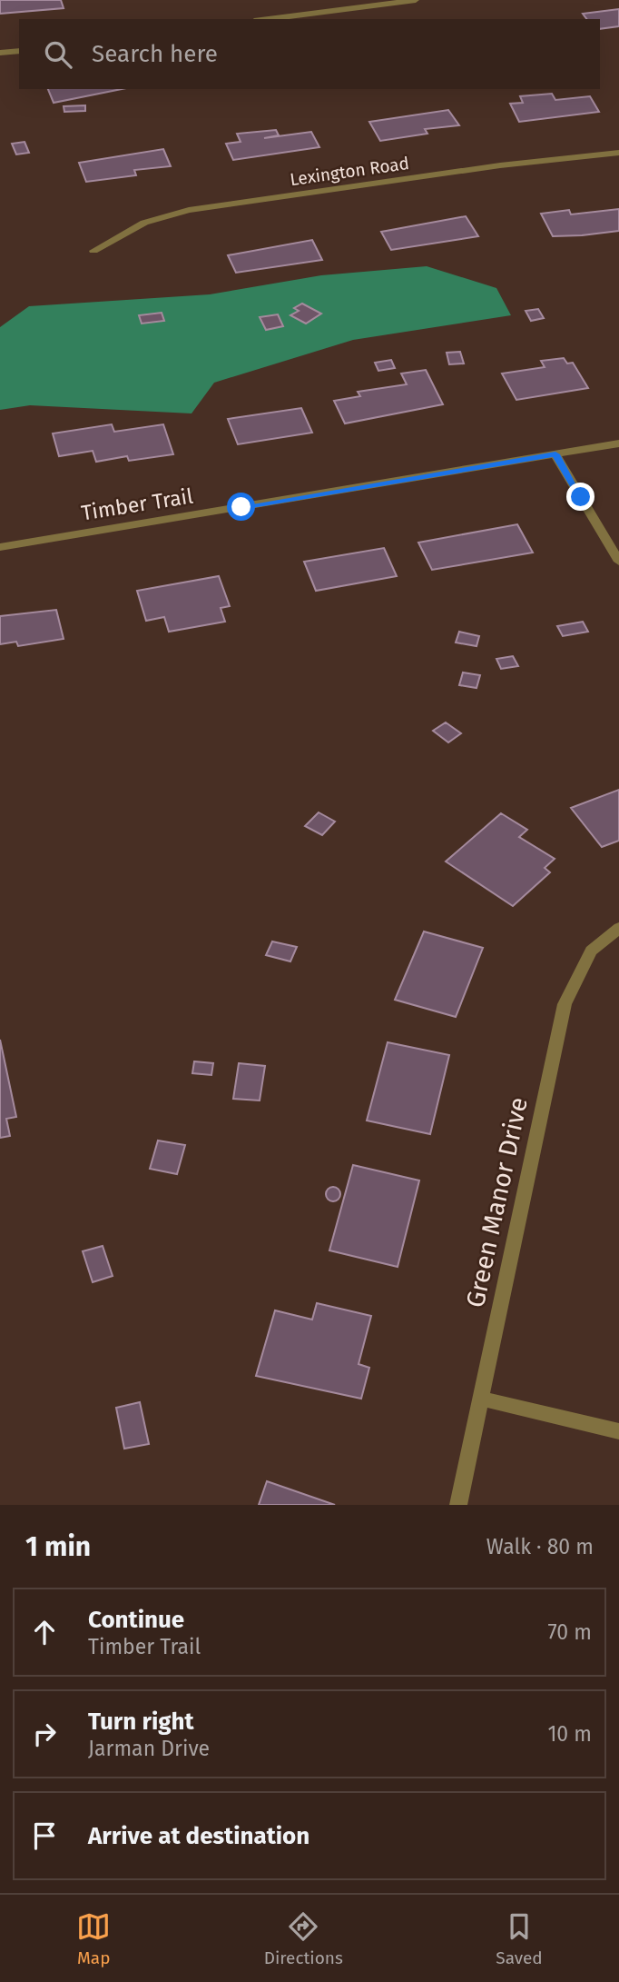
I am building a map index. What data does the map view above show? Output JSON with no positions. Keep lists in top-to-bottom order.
{
  "streets": {
    "street": ["Lexington Road", "Timber Trail", "Green Manor Drive"]
  },
  "page": {
    "search": "Search here",
    "heading": ["1 min", "Walk · 80 m"],
    "list": [
      ["Continue", "Timber Trail", "70 m"],
      ["Turn right", "Jarman Drive", "10 m"],
      "Arrive at destination"
    ],
    "nav": ["Map", "Directions", "Saved"]
  }
}
